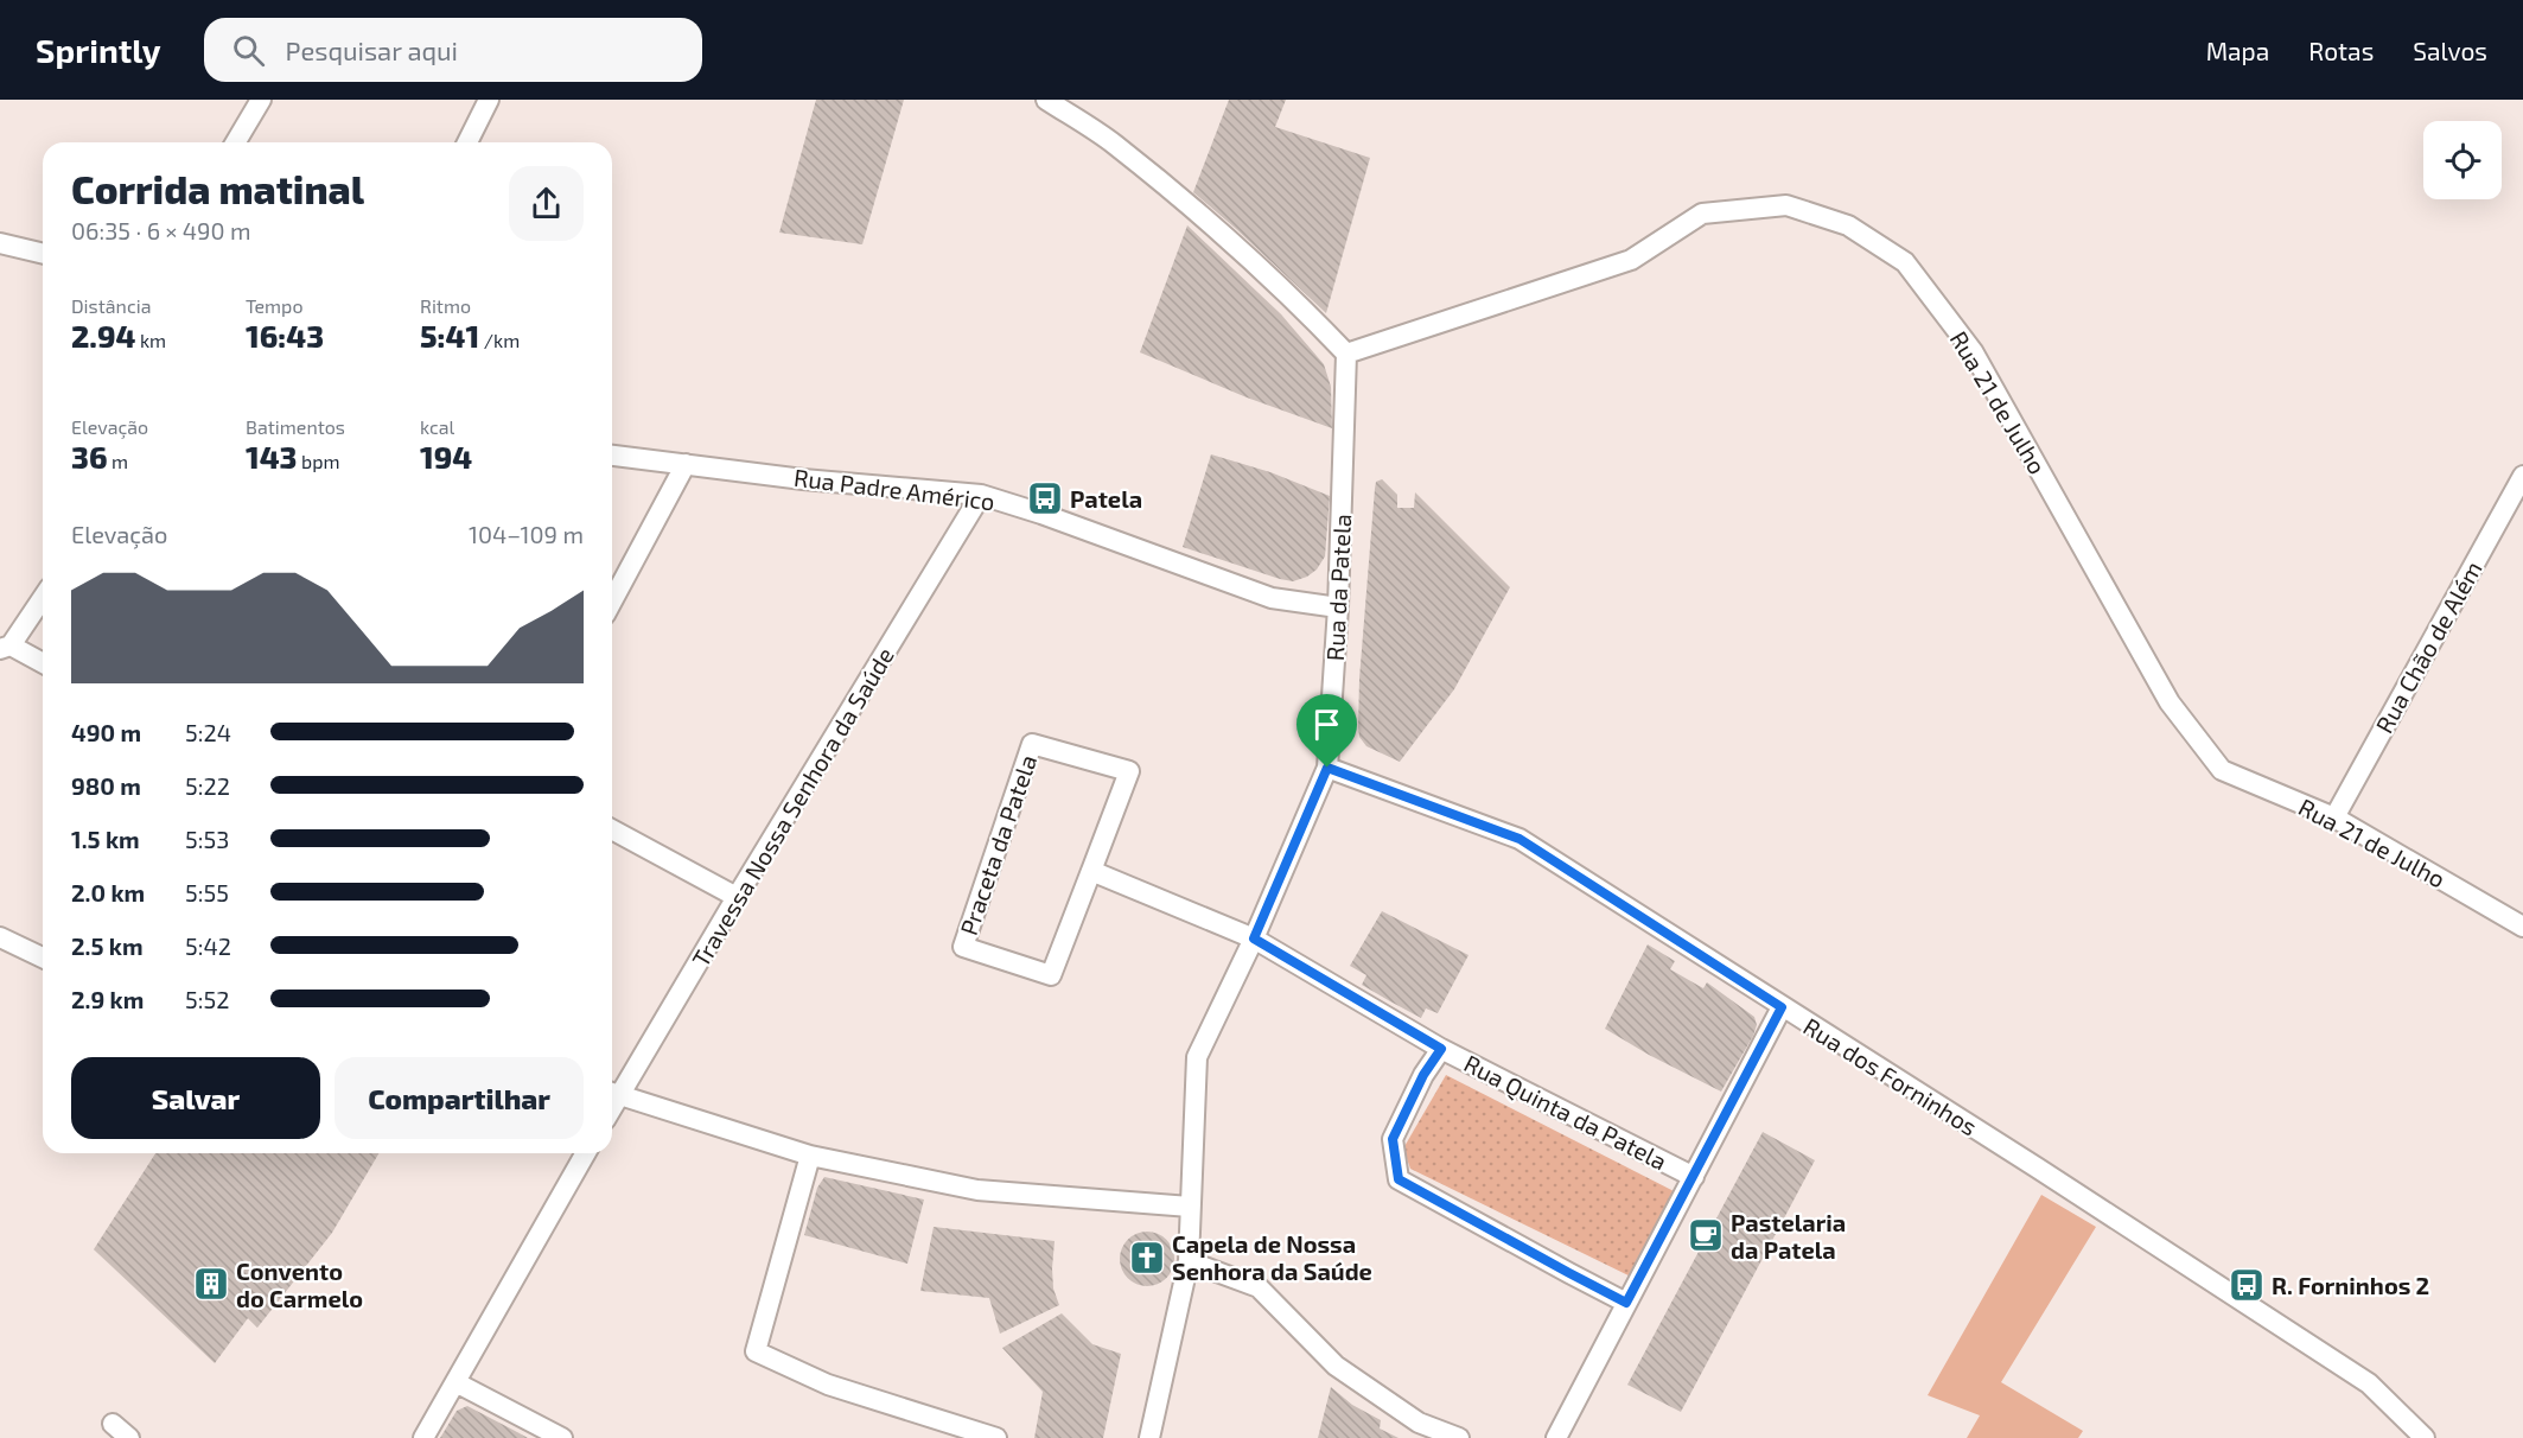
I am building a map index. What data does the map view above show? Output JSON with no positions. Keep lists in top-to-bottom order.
{
  "streets": {
    "street": [
      "Rua 21 de Julho",
      "Rua Padre Américo",
      "Rua da Patela",
      "Rua Chão de Além",
      "Travessa Nossa Senhora da Saúde",
      "Praceta da Patela",
      "Rua dos Forninhos",
      "Rua Quinta da Patela"
    ]
  },
  "crossings": [
    ["Rua 21 de Julho", "Rua da Patela"],
    ["Rua 21 de Julho", "Rua Chão de Além"],
    ["Rua Padre Américo", "Rua da Patela"],
    ["Rua Padre Américo", "Travessa Nossa Senhora da Saúde"],
    ["Rua da Patela", "Rua dos Forninhos"],
    ["Rua da Patela", "Rua Quinta da Patela"]
  ],
  "places": {
    "bus stop": ["Patela", "R. Forninhos 2"],
    "cafe": ["Pastelaria da Patela"],
    "church": ["Capela de Nossa Senhora da Saúde"],
    "building": ["Convento do Carmelo"]
  },
  "page": {
    "header": "Sprintly",
    "search": "Pesquisar aqui",
    "nav": ["Mapa", "Rotas", "Salvos"],
    "heading": ["Corrida matinal", "06:35 · 6 × 490 m"],
    "stats": [
      ["Distância", "2.94 km"],
      ["Tempo", "16:43"],
      ["Ritmo", "5:41 /km"],
      ["Elevação", "36 m"],
      ["Batimentos", "143 bpm"],
      ["kcal", "194"]
    ],
    "chart": ["Elevação", "104–109 m"],
    "list": [
      {
        "name": "490 m",
        "note": "5:24"
      },
      {
        "name": "980 m",
        "note": "5:22"
      },
      {
        "name": "1.5 km",
        "note": "5:53"
      },
      {
        "name": "2.0 km",
        "note": "5:55"
      },
      {
        "name": "2.5 km",
        "note": "5:42"
      },
      {
        "name": "2.9 km",
        "note": "5:52"
      }
    ],
    "buttons": ["Salvar", "Compartilhar"]
  }
}
